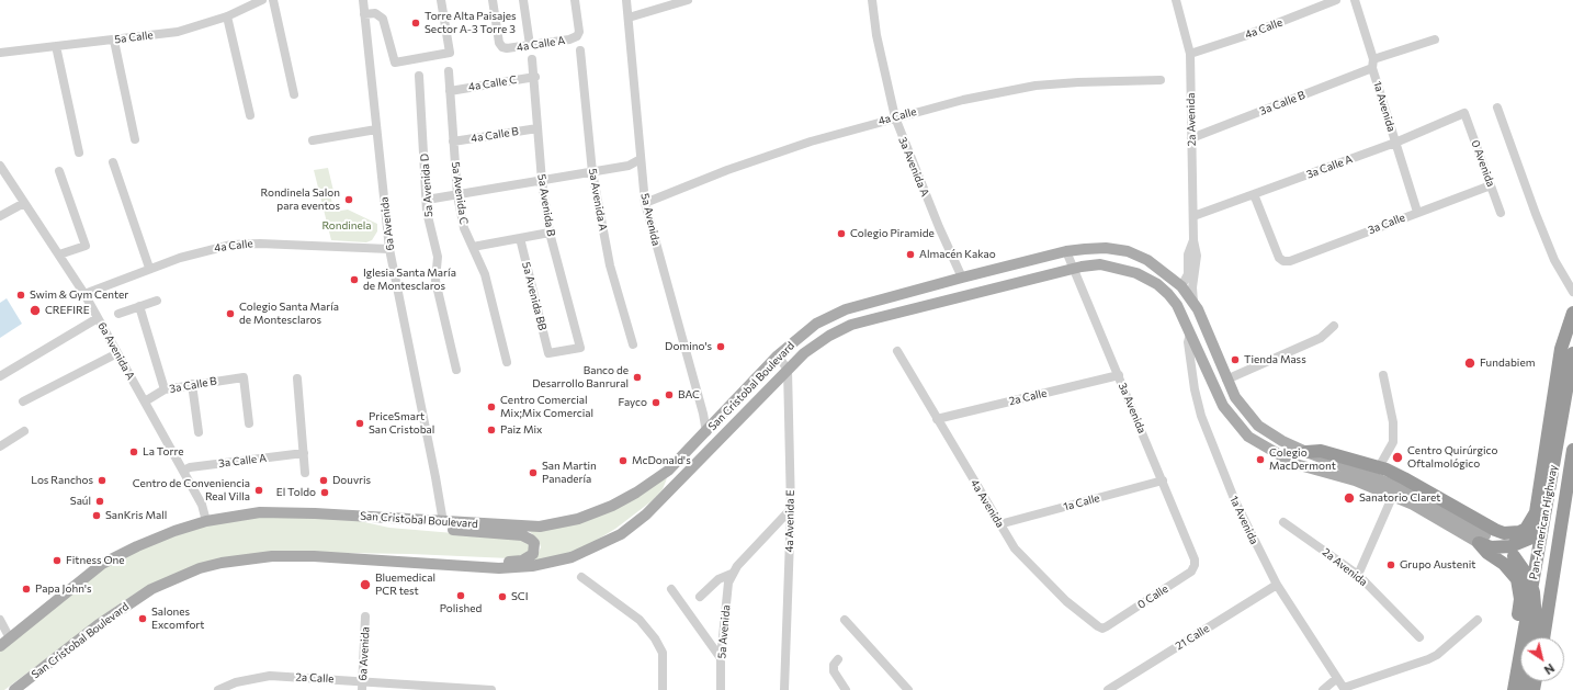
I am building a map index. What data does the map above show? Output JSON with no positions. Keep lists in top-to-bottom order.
{
  "streets": {
    "highway": ["Pan-American Highway"],
    "main road": ["San Cristobal Boulevard"],
    "street": [
      "4a Calle",
      "5a Calle",
      "4a Calle A",
      "4a Calle C",
      "3a Calle B",
      "1a Avenida",
      "2a Avenida",
      "4a Calle B",
      "0 Avenida",
      "3a Avenida A",
      "3a Calle A",
      "5a Avenida D",
      "5a Avenida C",
      "5a Avenida A",
      "5a Avenida B",
      "5a Avenida",
      "6a Avenida",
      "3a Calle",
      "5a Avenida BB",
      "6a Avenida A",
      "2a Calle",
      "3a Avenida",
      "1a Calle",
      "4a Avenida",
      "4a Avenida E",
      "0 Calle",
      "21 Calle"
    ]
  },
  "crossings": [
    ["4a Calle", "2a Avenida"],
    ["4a Calle", "3a Avenida A"],
    ["4a Calle", "5a Avenida"],
    ["4a Calle", "6a Avenida"],
    ["4a Calle", "6a Avenida A"],
    ["4a Calle C", "5a Avenida C"],
    ["4a Calle C", "5a Avenida B"],
    ["3a Calle B", "1a Avenida"],
    ["3a Calle B", "2a Avenida"],
    ["3a Calle B", "6a Avenida A"],
    ["1a Avenida", "3a Calle A"],
    ["1a Avenida", "3a Calle"],
    ["1a Avenida", "San Cristobal Boulevard"],
    ["1a Avenida", "21 Calle"],
    ["2a Avenida", "3a Calle A"],
    ["2a Avenida", "San Cristobal Boulevard"],
    ["4a Calle B", "5a Avenida C"],
    ["4a Calle B", "5a Avenida B"],
    ["0 Avenida", "3a Calle A"],
    ["0 Avenida", "3a Calle"],
    ["3a Avenida A", "San Cristobal Boulevard"],
    ["3a Calle A", "3a Calle"],
    ["3a Calle A", "6a Avenida A"],
    ["5a Avenida B", "5a Avenida BB"],
    ["5a Avenida", "San Cristobal Boulevard"],
    ["6a Avenida", "San Cristobal Boulevard"],
    ["6a Avenida", "2a Calle"],
    ["6a Avenida A", "San Cristobal Boulevard"],
    ["San Cristobal Boulevard", "3a Avenida"],
    ["San Cristobal Boulevard", "4a Avenida E"],
    ["2a Calle", "3a Avenida"],
    ["2a Calle", "4a Avenida"],
    ["3a Avenida", "1a Calle"],
    ["3a Avenida", "0 Calle"],
    ["1a Calle", "4a Avenida"],
    ["4a Avenida", "0 Calle"]
  ],
  "parks": ["Rondinela"],
  "places": [
    "Torre Alta Paisajes Sector A-3 Torre 3",
    "Rondinela Salon para eventos",
    "Colegio Piramide",
    "Almacén Kakao",
    "Iglesia Santa María de Montesclaros",
    "Swim & Gym Center",
    "CREFIRE",
    "Colegio Santa María de Montesclaros",
    "Domino's",
    "Tienda Mass",
    "Fundabiem",
    "Banco de Desarrollo Banrural",
    "BAC",
    "Fayco",
    "Centro Comercial Mix;Mix Comercial",
    "PriceSmart San Cristobal",
    "Paiz Mix",
    "La Torre",
    "Centro Quirúrgico Oftalmológico",
    "Colegio MacDermont",
    "McDonald's",
    "San Martin Panadería",
    "Los Ranchos",
    "Douvris",
    "Centro de Conveniencia Real Villa",
    "El Toldo",
    "Sanatorio Claret",
    "Saúl",
    "SanKris Mall",
    "Fitness One",
    "Grupo Austenit",
    "Bluemedical PCR test",
    "Papa John's",
    "Polished",
    "SCI",
    "Salones Excomfort"
  ],
  "north": "bottom right"
}
